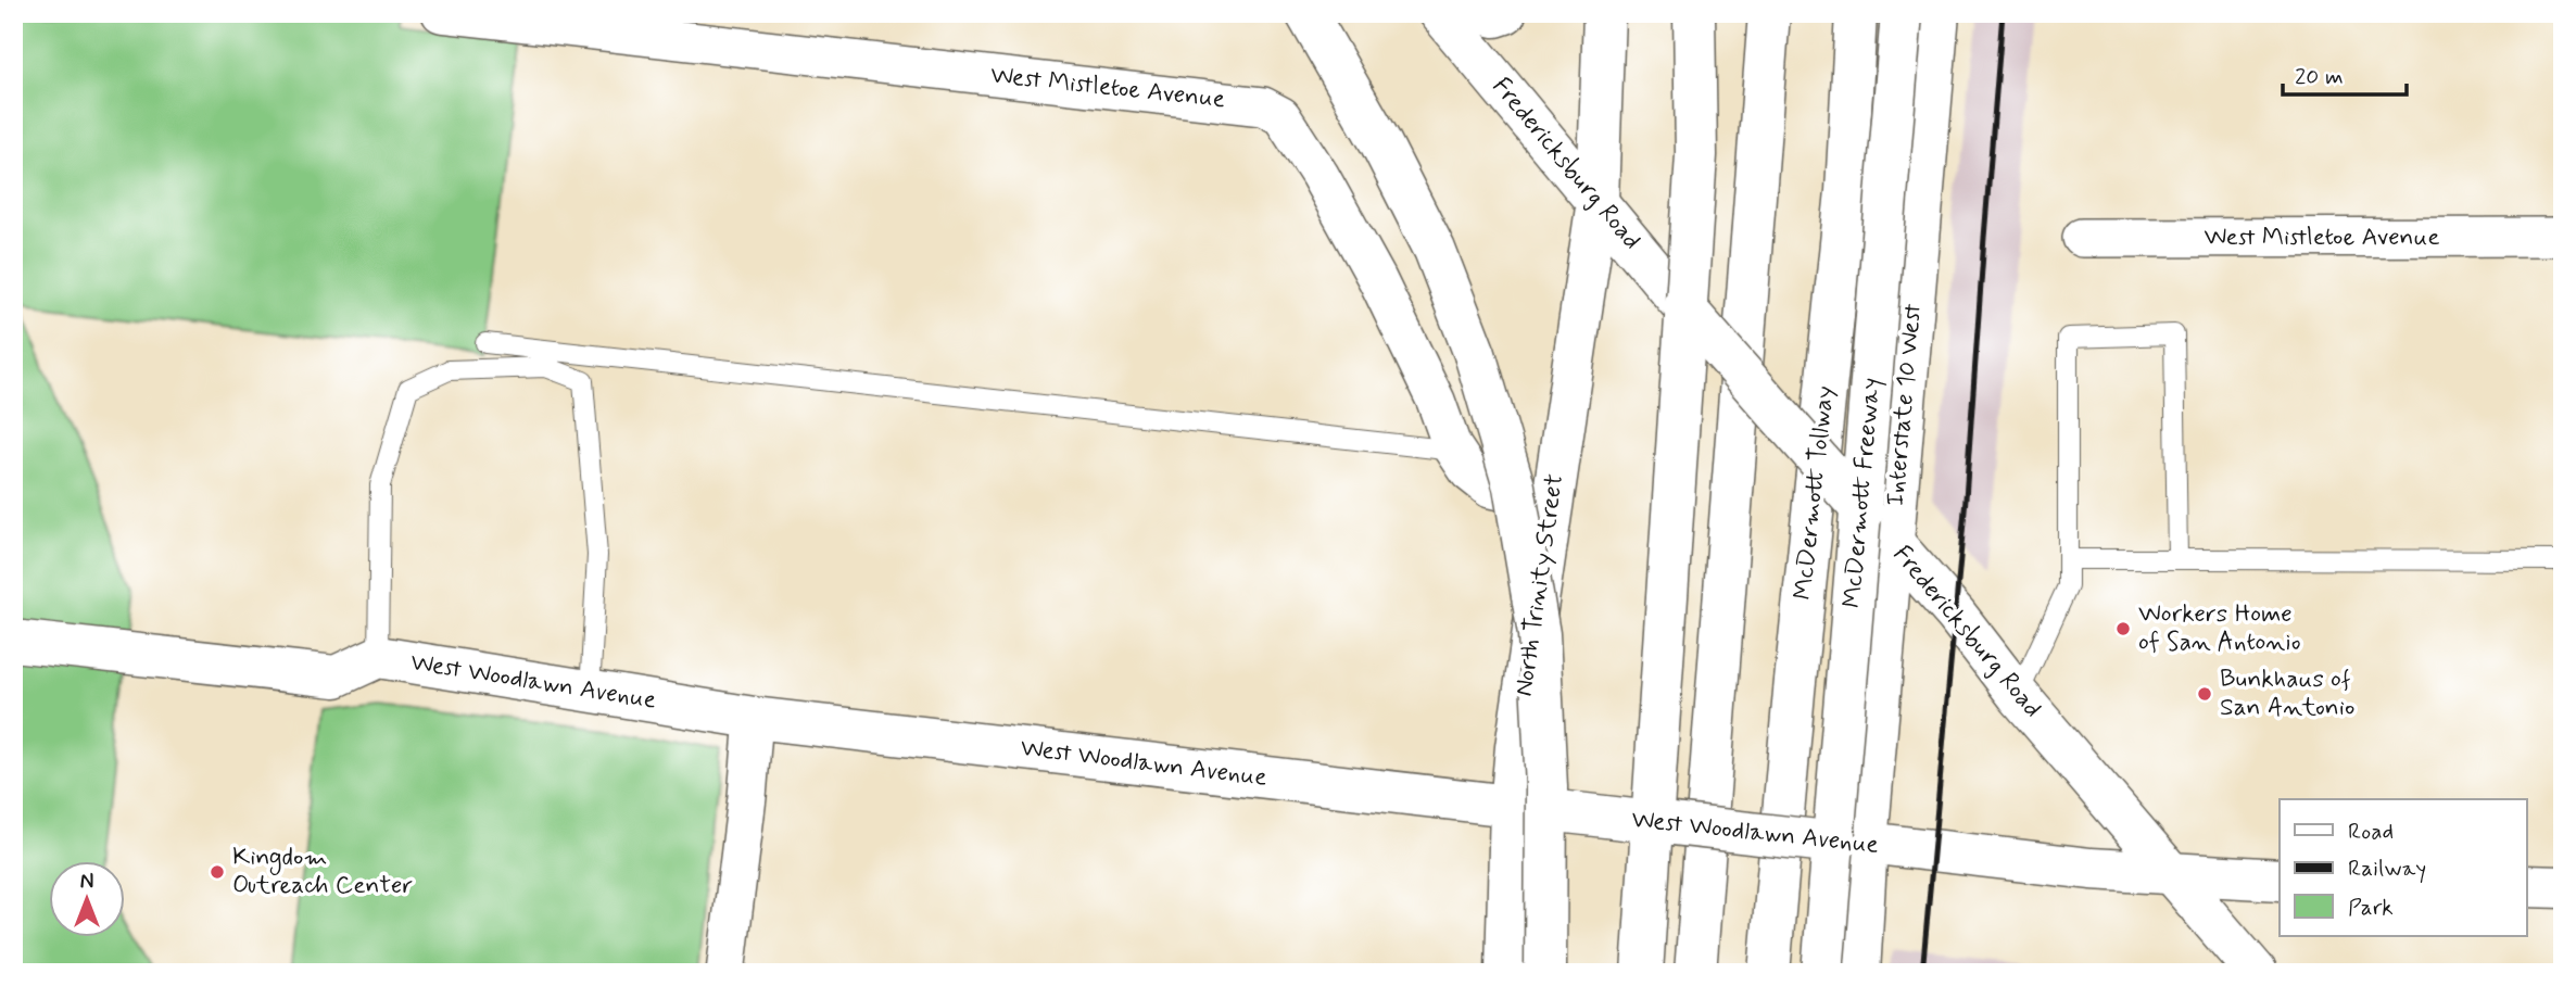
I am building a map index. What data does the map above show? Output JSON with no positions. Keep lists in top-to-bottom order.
{
  "streets": {
    "main road": [
      "Fredericksburg Road",
      "Interstate 10 West",
      "McDermott Tollway",
      "McDermott Freeway",
      "North Trinity Street",
      "West Woodlawn Avenue"
    ],
    "street": ["West Mistletoe Avenue"]
  },
  "crossings": [
    ["West Mistletoe Avenue", "North Trinity Street"],
    ["Fredericksburg Road", "Interstate 10 West"],
    ["Fredericksburg Road", "North Trinity Street"],
    ["Fredericksburg Road", "West Woodlawn Avenue"],
    ["Interstate 10 West", "West Woodlawn Avenue"],
    ["North Trinity Street", "West Woodlawn Avenue"]
  ],
  "places": ["Workers Home of San Antonio", "Bunkhaus of San Antonio", "Kingdom Outreach Center"],
  "legend": ["Road", "Railway", "Park"],
  "scale_bar": "20 m",
  "north": "top"
}
